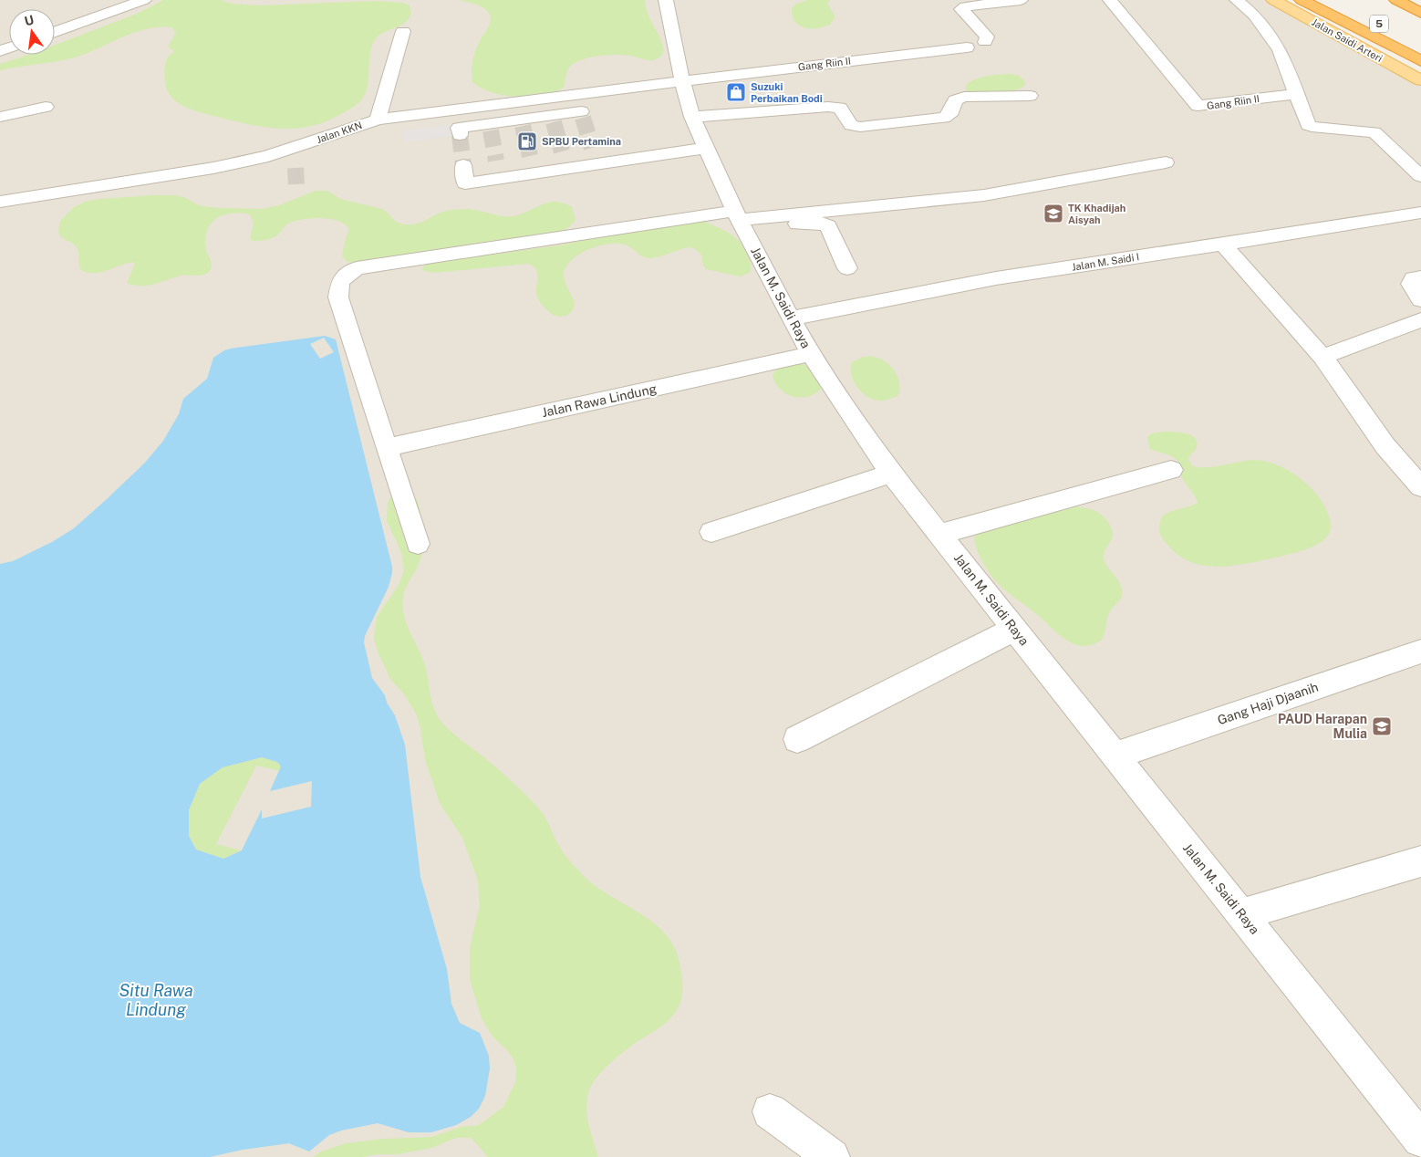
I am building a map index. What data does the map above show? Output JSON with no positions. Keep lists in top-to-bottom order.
{
  "streets": {
    "highway": ["5"],
    "main road": ["Jalan Saidi Arteri"],
    "street": [
      "Gang Riin II",
      "Jalan KKN",
      "Jalan M. Saidi I",
      "Jalan M. Saidi Raya",
      "Jalan Rawa Lindung",
      "Gang Haji Djaanih"
    ]
  },
  "crossings": [
    ["Gang Riin II", "Jalan KKN"],
    ["Gang Riin II", "Jalan M. Saidi Raya"],
    ["Jalan KKN", "Jalan M. Saidi Raya"],
    ["Jalan M. Saidi I", "Jalan M. Saidi Raya"],
    ["Jalan M. Saidi Raya", "Jalan Rawa Lindung"],
    ["Jalan M. Saidi Raya", "Gang Haji Djaanih"]
  ],
  "water": ["Situ Rawa Lindung"],
  "places": {
    "shop": ["Suzuki Perbaikan Bodi"],
    "fuel station": ["SPBU Pertamina"],
    "school or university": ["TK Khadijah Aisyah", "PAUD Harapan Mulia"]
  },
  "north": "top"
}
